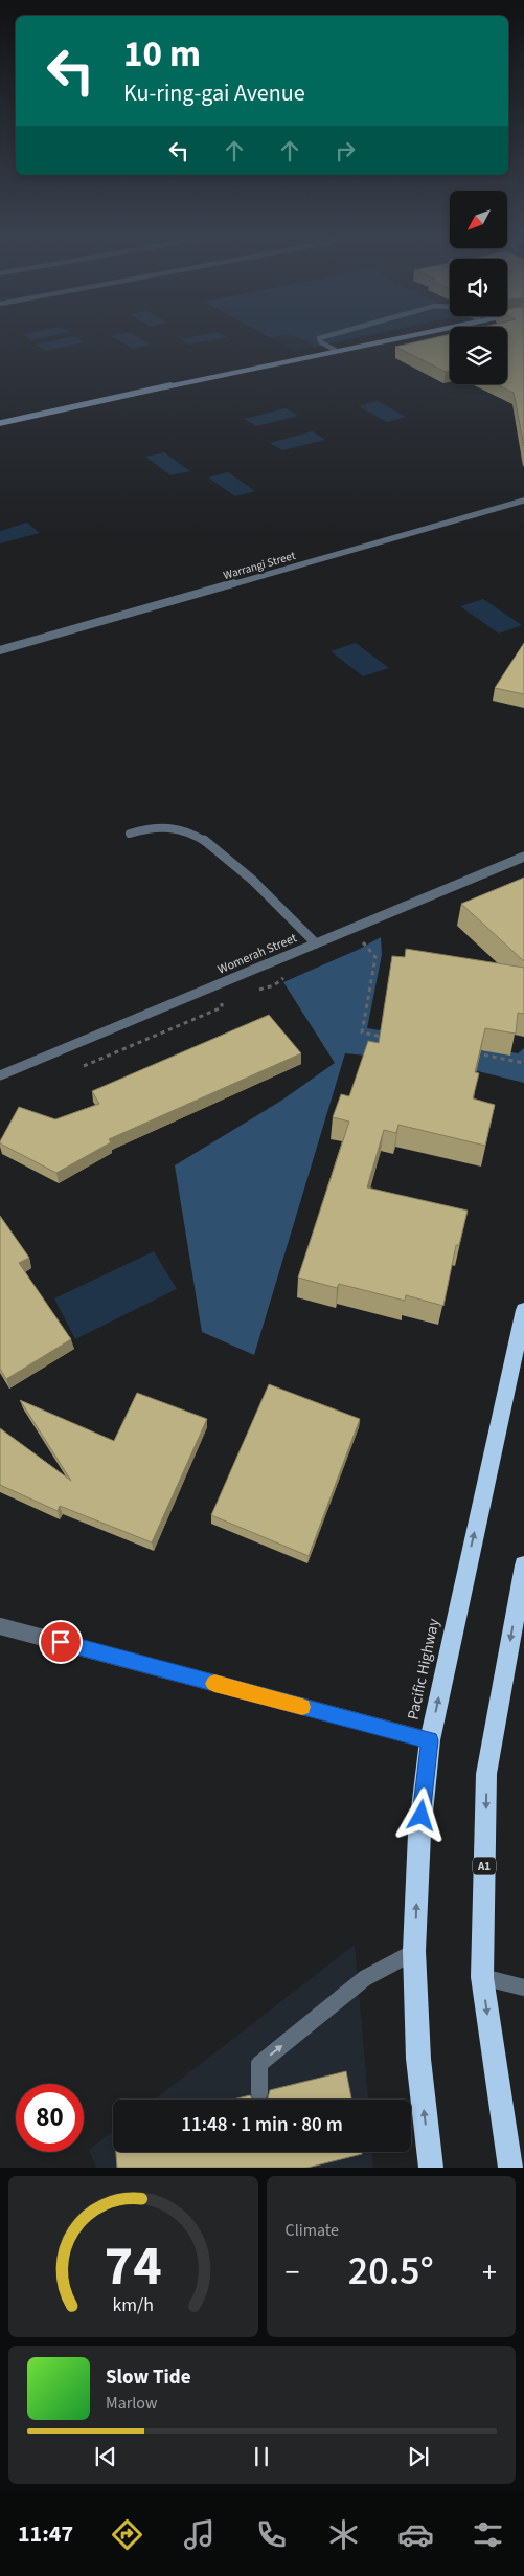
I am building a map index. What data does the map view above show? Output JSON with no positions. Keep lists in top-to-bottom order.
{
  "streets": {
    "highway": ["Pacific Highway", "A1"],
    "street": ["Warrangi Street", "Womerah Street"]
  },
  "north": "bottom left",
  "page": {
    "turn": ["10 m", "Ku-ring-gai Avenue"],
    "limit": "80",
    "trip": "11:48 · 1 min · 80 m",
    "tile": "Climate",
    "heat": ["−", "20.5°", "+"],
    "song": ["Slow Tide", "Marlow"],
    "tabs": "11:47",
    "gauge": ["74", "km/h"]
  }
}
